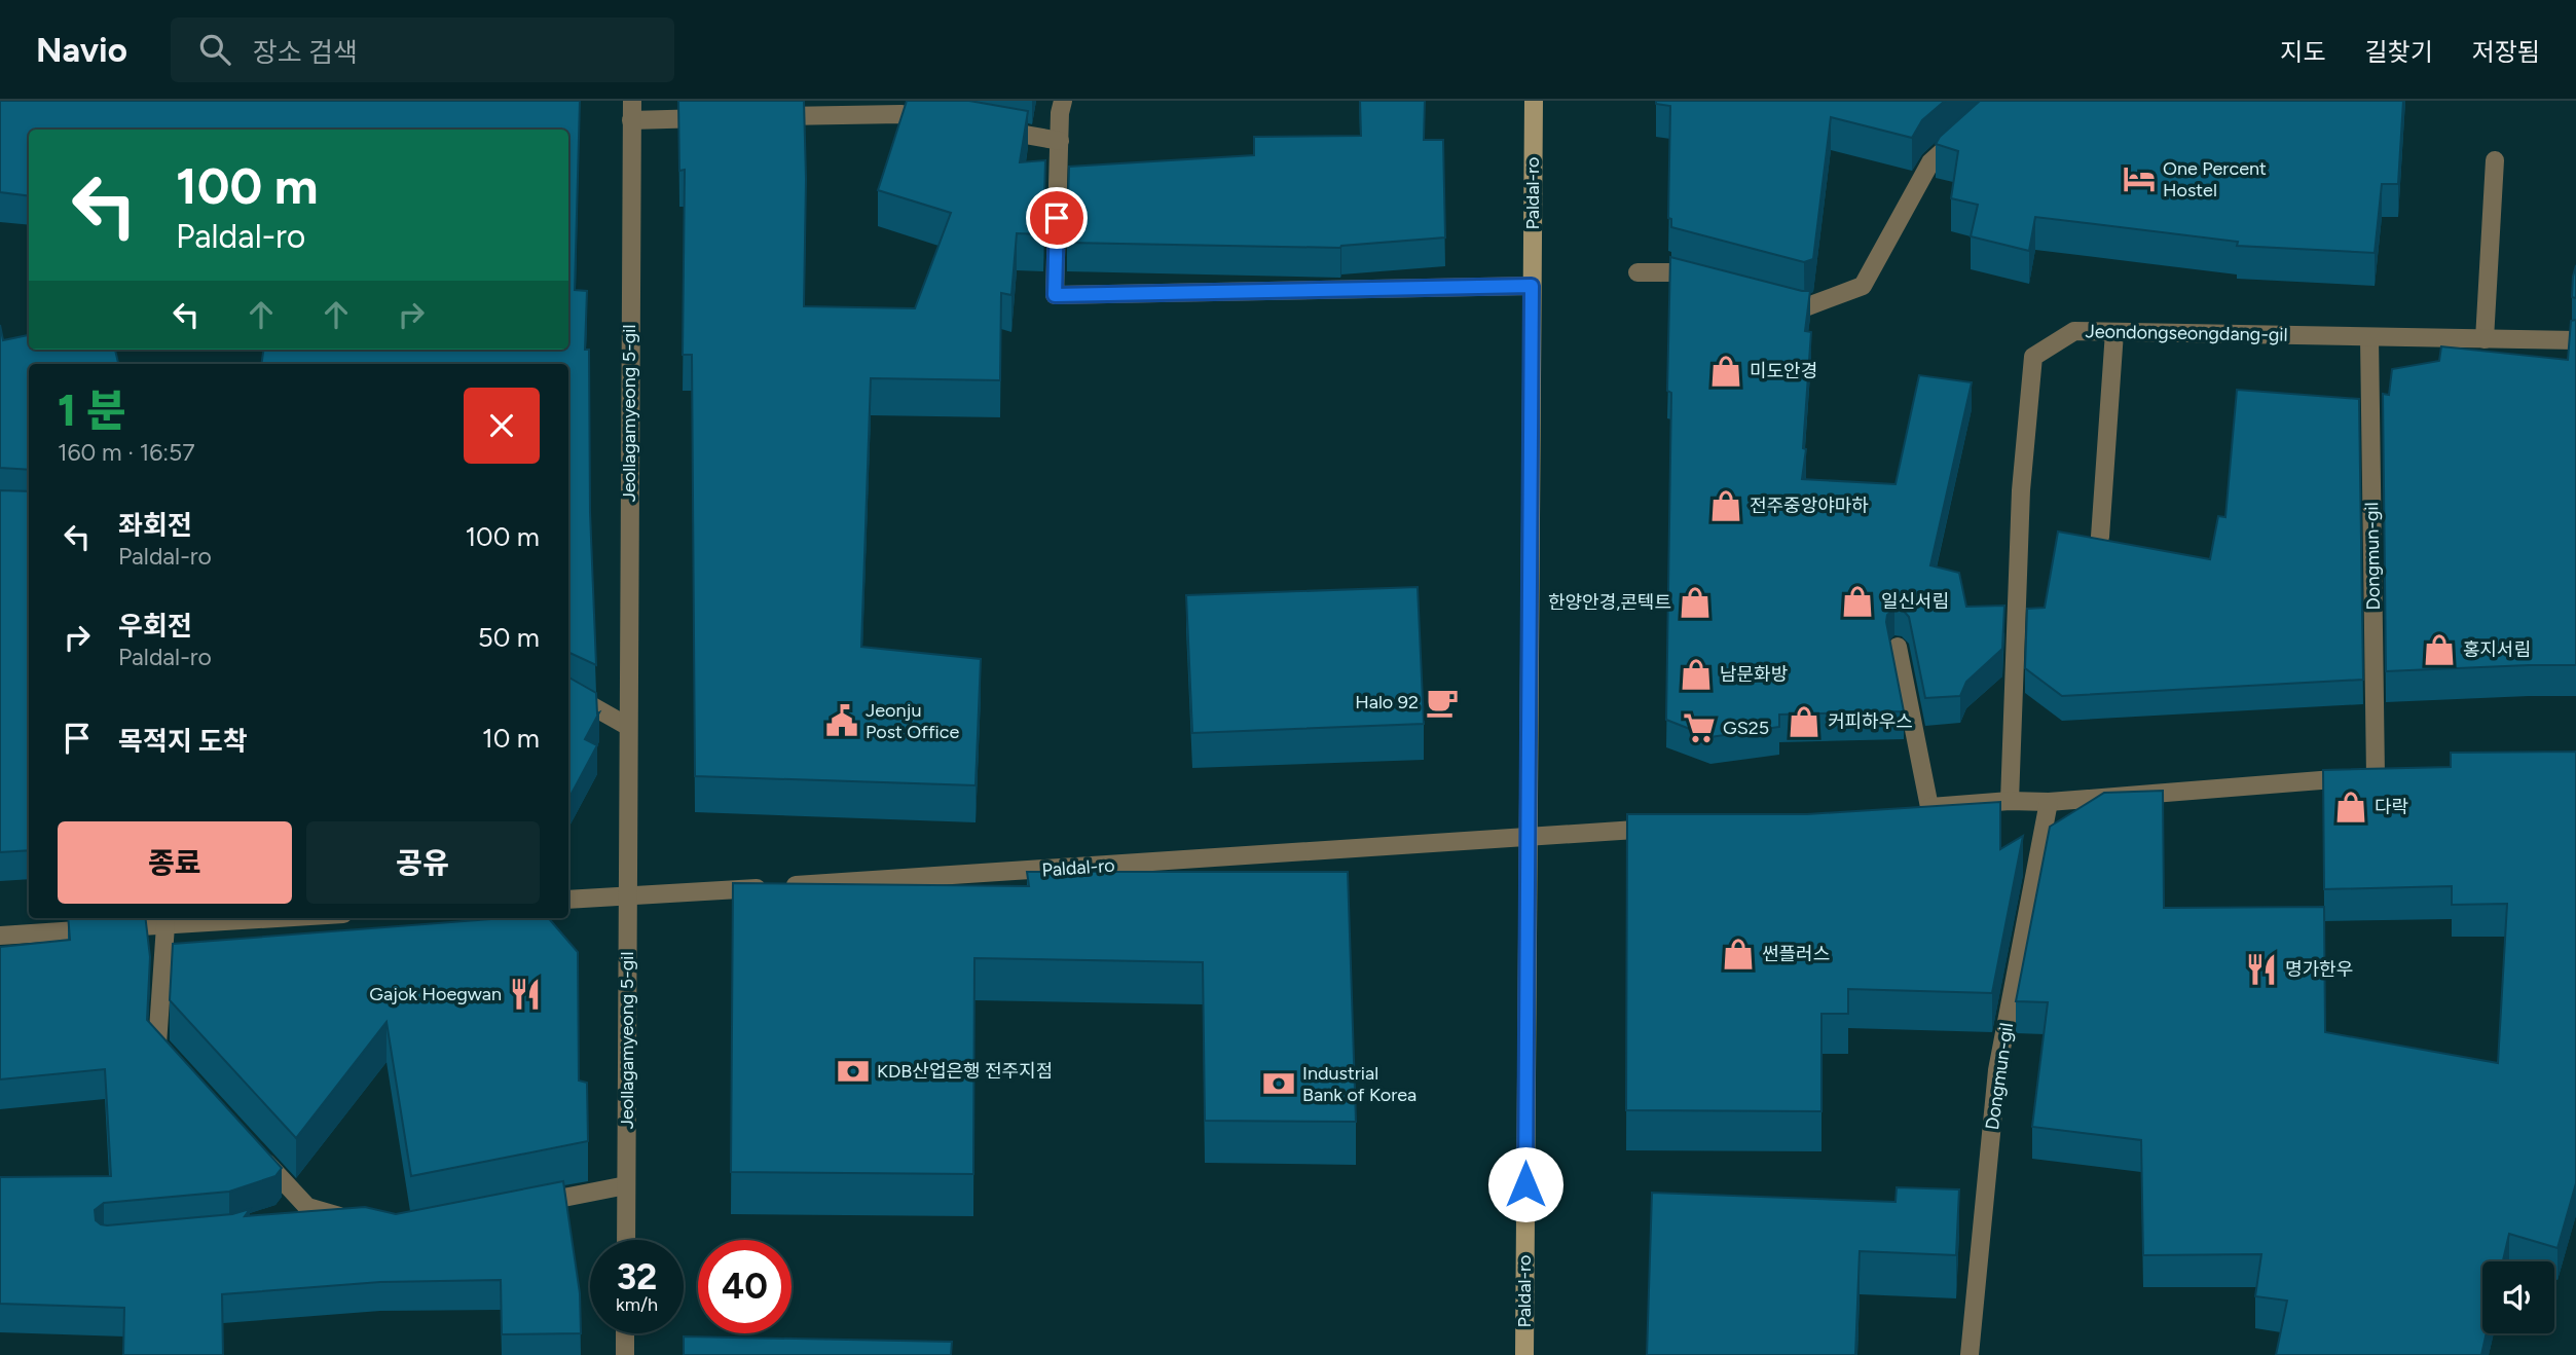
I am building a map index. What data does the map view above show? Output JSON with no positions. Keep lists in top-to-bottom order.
{
  "streets": {
    "street": [
      "Paldal-ro",
      "Jeondongseongdang-gil",
      "Jeollagamyeong 5-gil",
      "Dongmun-gil"
    ]
  },
  "crossings": [
    ["Paldal-ro", "Jeollagamyeong 5-gil"],
    ["Jeondongseongdang-gil", "Dongmun-gil"]
  ],
  "places": {
    "hotel": ["One Percent Hostel"],
    "shop": [
      "미도안경",
      "전주중앙야마하",
      "일신서림",
      "한양안경,콘텍트",
      "홍지서림",
      "남문화방",
      "커피하우스",
      "다락",
      "썬플러스"
    ],
    "cafe": ["Halo 92"],
    "public building": ["Jeonju Post Office"],
    "supermarket": ["GS25"],
    "restaurant": ["명가한우", "Gajok Hoegwan"],
    "bank": ["KDB산업은행 전주지점", "Industrial Bank of Korea"]
  },
  "page": {
    "header": "Navio",
    "search": "장소 검색",
    "nav": ["지도", "길찾기", "저장됨"],
    "turn": ["100 m", "Paldal-ro"],
    "heading": ["1 분", "160 m · 16:57"],
    "list": [
      {
        "name": "좌회전",
        "note": "Paldal-ro",
        "value": "100 m"
      },
      {
        "name": "우회전",
        "note": "Paldal-ro",
        "value": "50 m"
      },
      {
        "name": "목적지 도착",
        "value": "10 m"
      }
    ],
    "buttons": ["종료", "공유"],
    "speed": "32 km/h",
    "limit": "40"
  }
}
